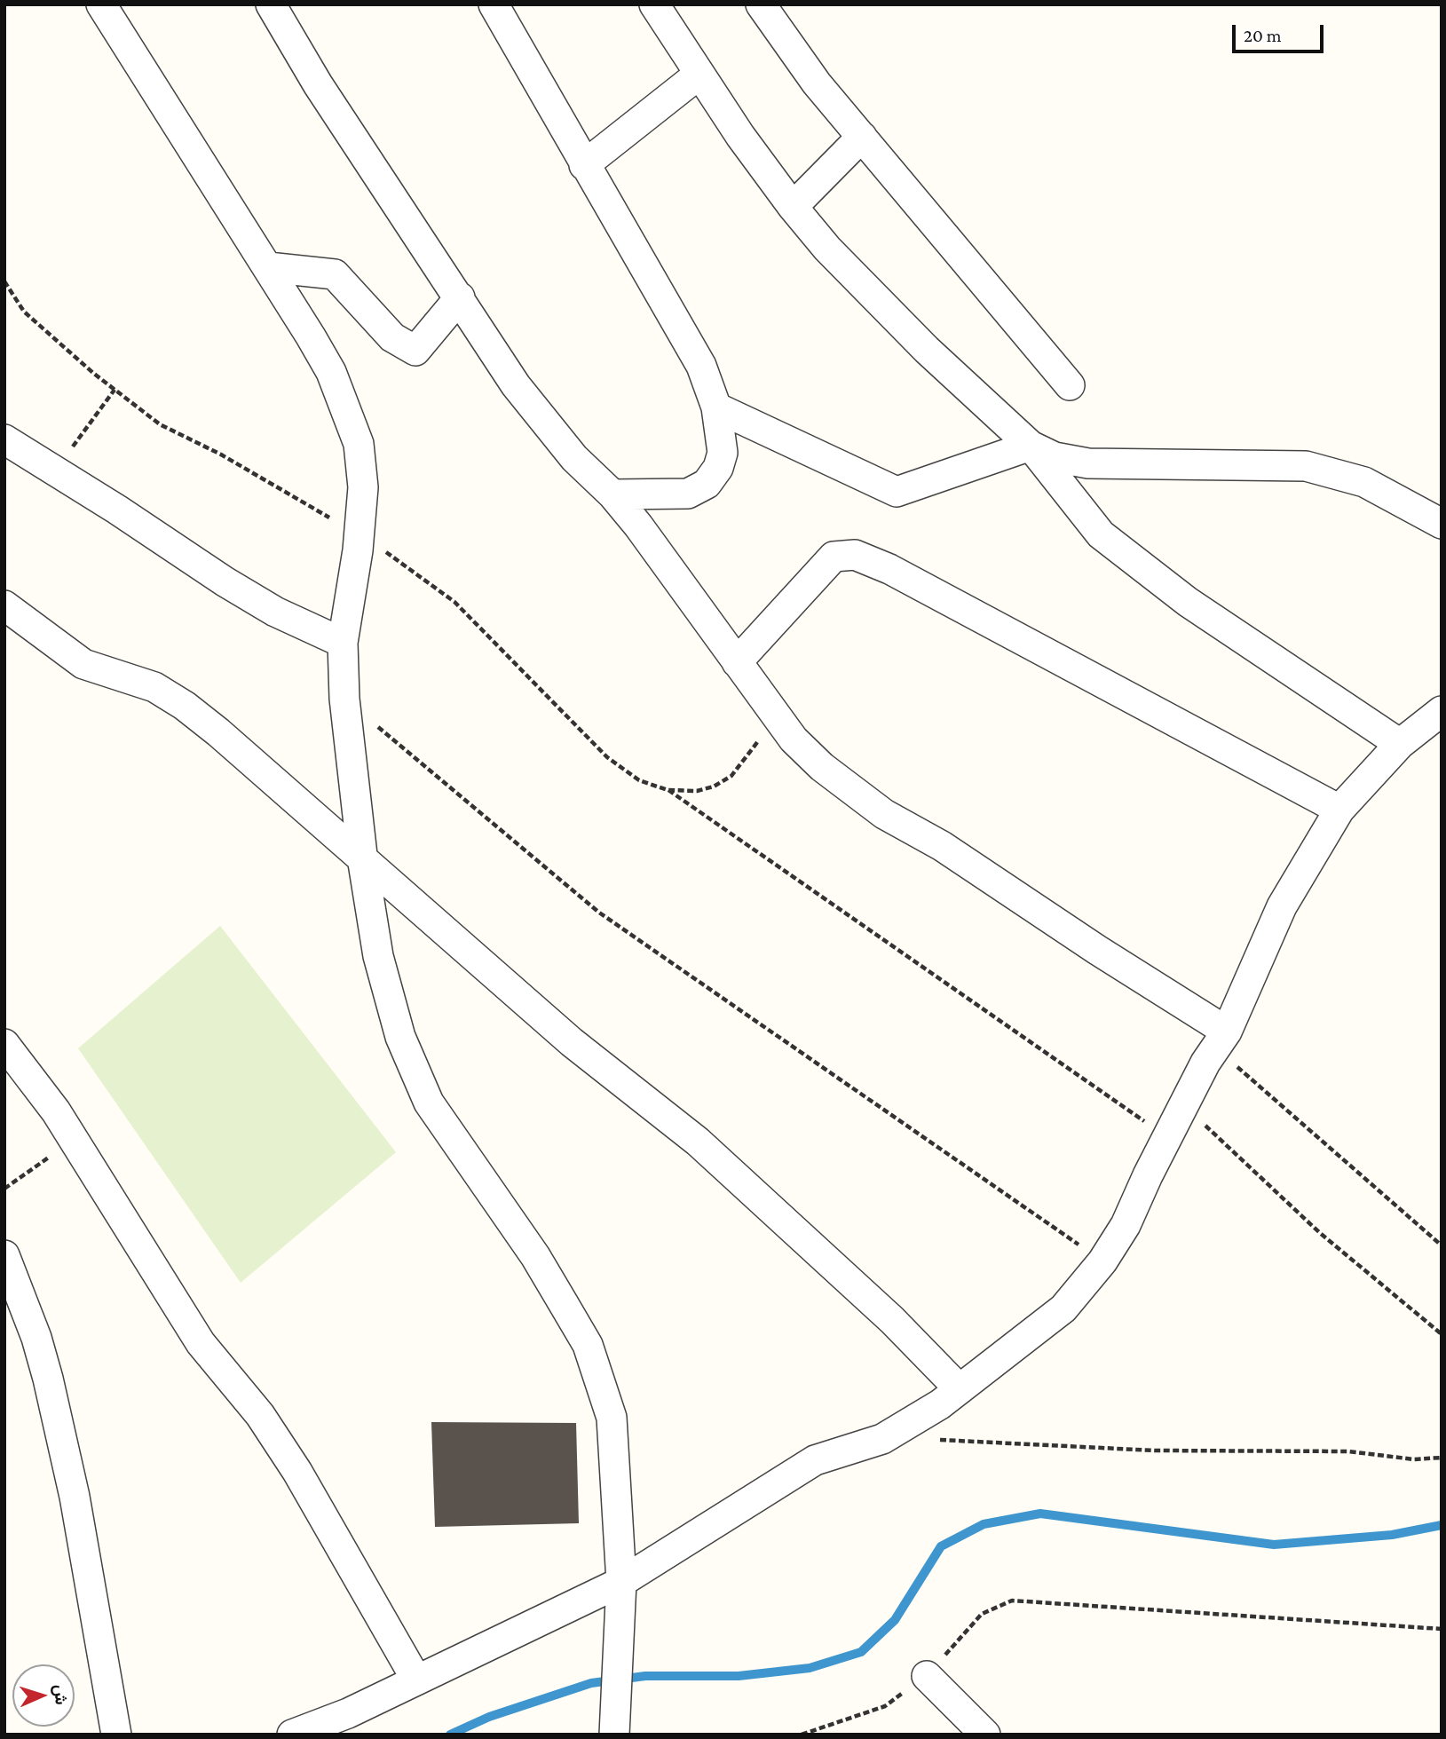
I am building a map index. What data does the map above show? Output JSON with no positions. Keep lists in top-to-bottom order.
{
  "scale_bar": "20 m",
  "north": "right"
}
